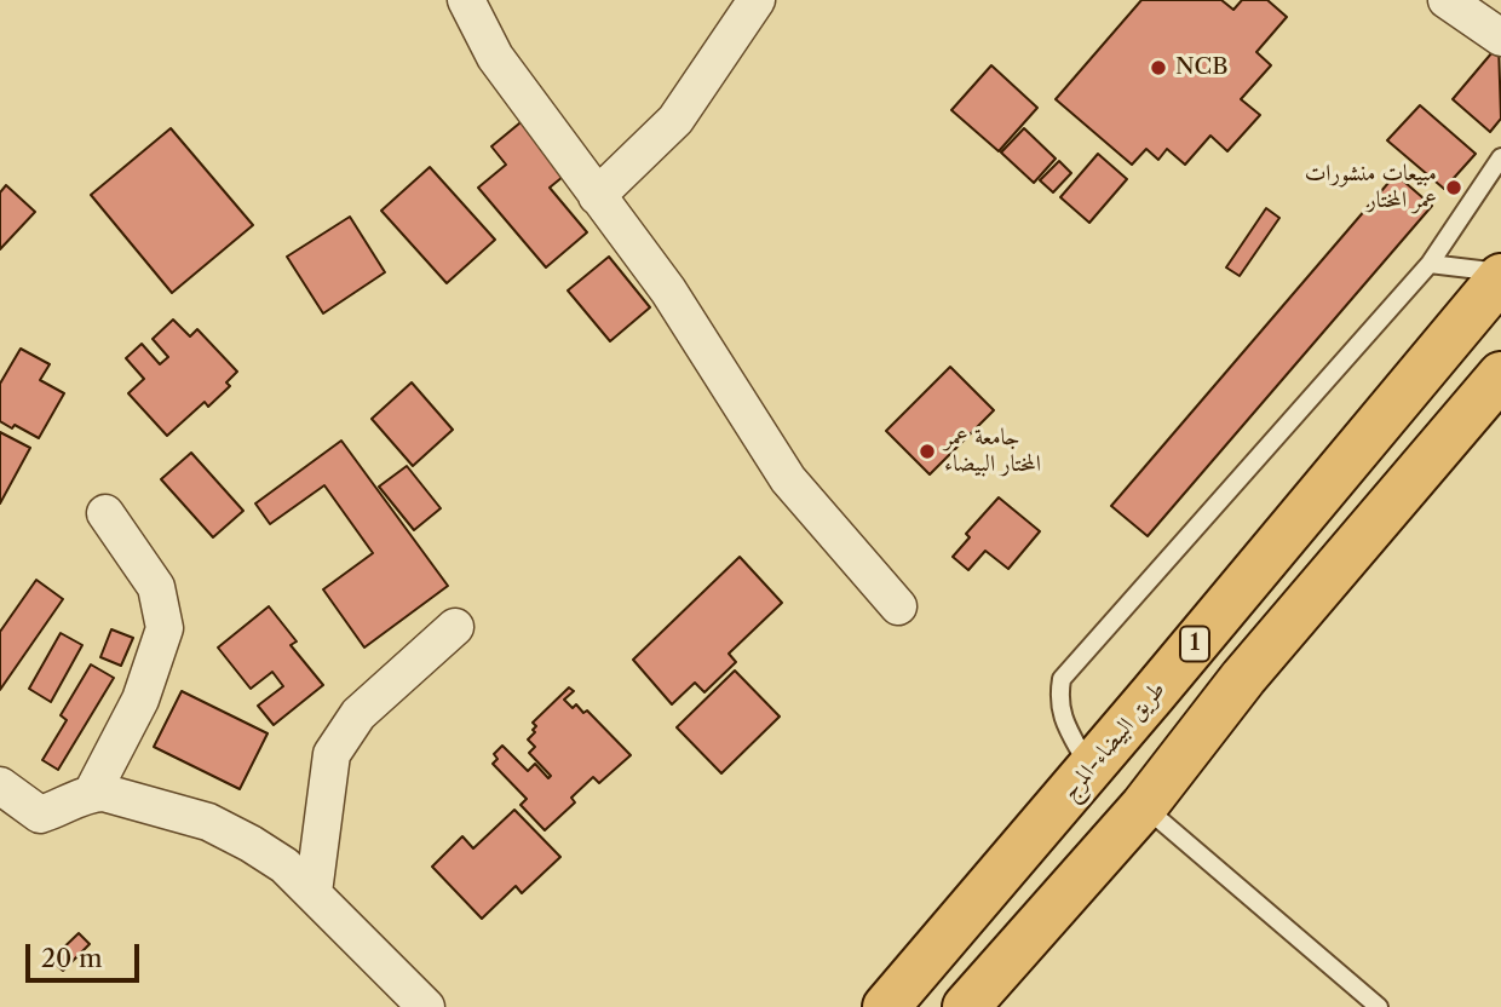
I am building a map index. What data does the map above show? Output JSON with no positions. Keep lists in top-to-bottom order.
{
  "streets": {
    "highway": ["1", "طريق البيضاء-المرج"]
  },
  "places": ["NCB", "مبيعات منشورات عمر المختار", "جامعة عمر المختار البيضاء"],
  "scale_bar": "20 m"
}
